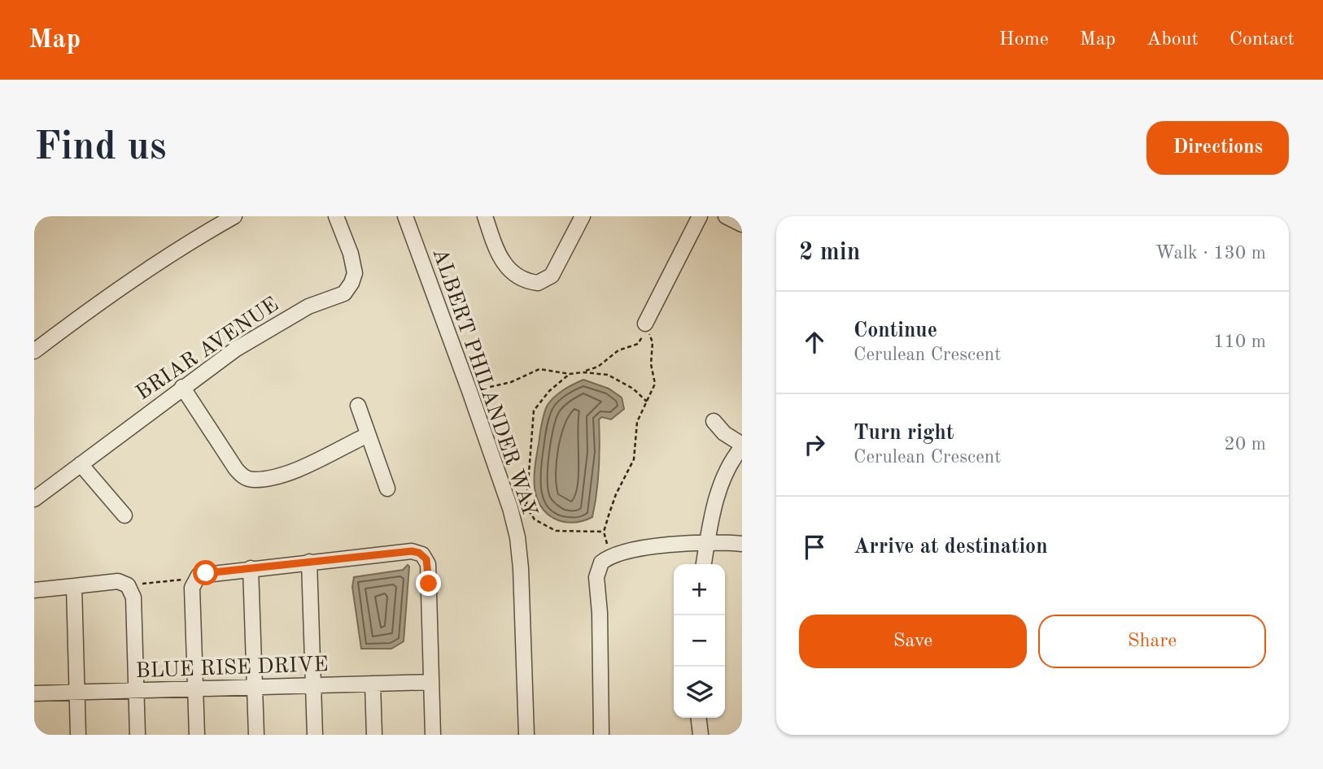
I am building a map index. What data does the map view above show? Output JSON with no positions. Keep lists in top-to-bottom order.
{
  "streets": {
    "street": ["BRIAR AVENUE", "ALBERT PHILANDER WAY", "BLUE RISE DRIVE"]
  },
  "page": {
    "header": "Map",
    "nav": [
      "Home",
      "Map",
      "About",
      "Contact"
    ],
    "buttons": [
      "Directions",
      ["Save", "Share"]
    ],
    "title": "Find us",
    "heading": ["2 min", "Walk · 130 m"],
    "list": [
      ["Continue", "Cerulean Crescent", "110 m"],
      ["Turn right", "Cerulean Crescent", "20 m"],
      "Arrive at destination"
    ],
    "map_buttons": ["+", "−"]
  }
}
